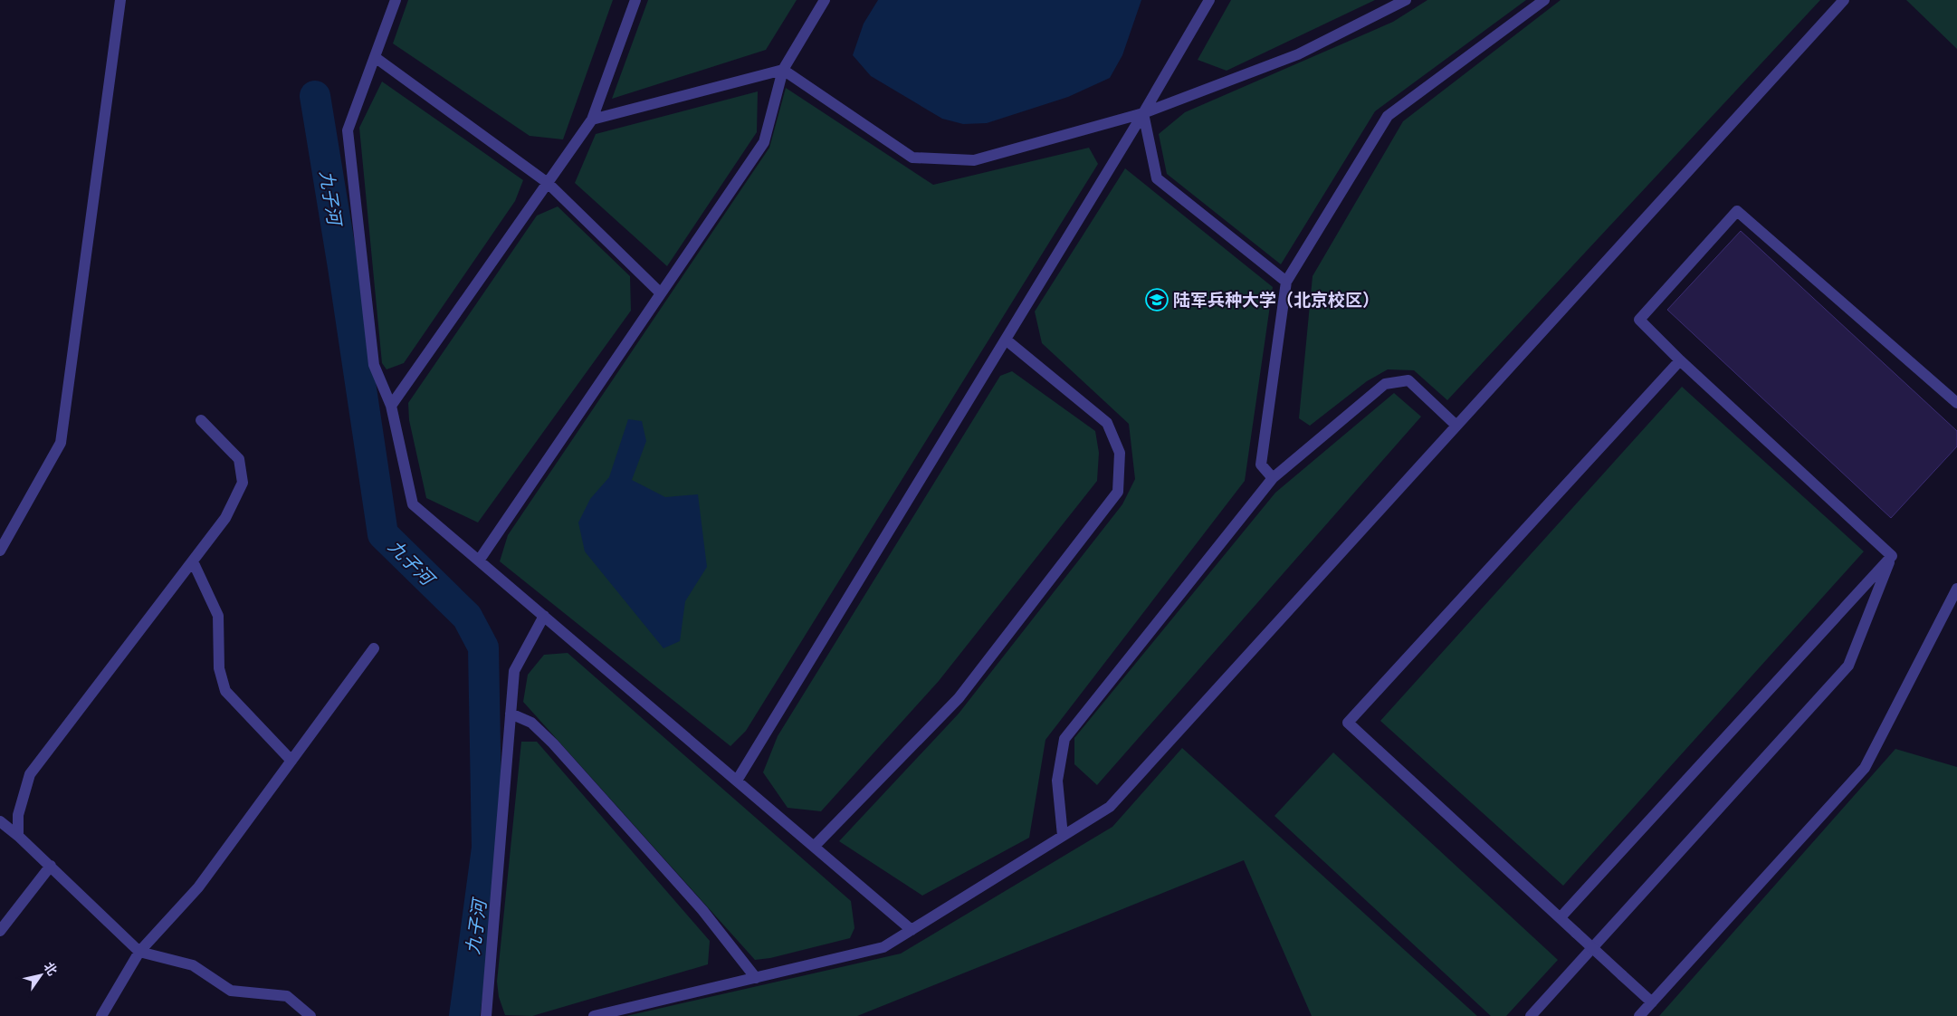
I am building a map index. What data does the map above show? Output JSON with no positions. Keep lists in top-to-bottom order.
{
  "water": ["九子河"],
  "places": {
    "school or university": ["陆军兵种大学（北京校区）"]
  },
  "north": "top right"
}
